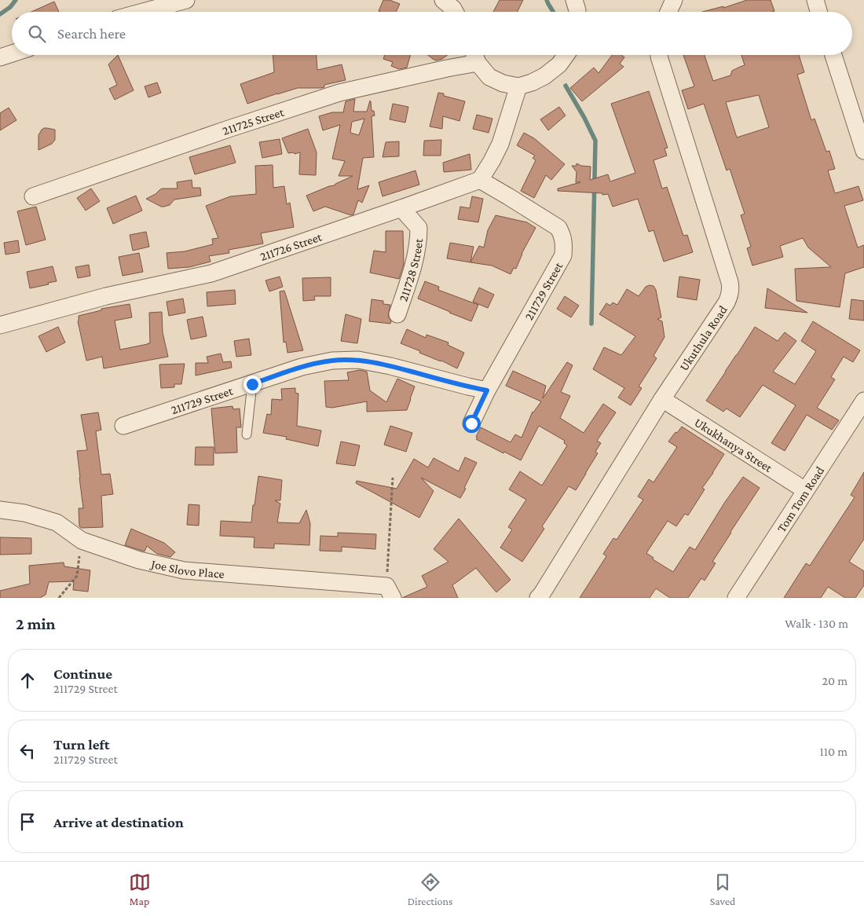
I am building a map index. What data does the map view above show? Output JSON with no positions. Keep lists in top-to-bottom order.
{
  "streets": {
    "street": [
      "211725 Street",
      "211726 Street",
      "211728 Street",
      "211729 Street",
      "Ukuthula Road",
      "Ukukhanya Street",
      "Tom Tom Road",
      "Joe Slovo Place"
    ]
  },
  "crossings": [
    ["211726 Street", "211728 Street"],
    ["211726 Street", "211729 Street"],
    ["Ukuthula Road", "Ukukhanya Street"],
    ["Ukukhanya Street", "Tom Tom Road"]
  ],
  "page": {
    "search": "Search here",
    "heading": ["2 min", "Walk · 130 m"],
    "list": [
      ["Continue", "211729 Street", "20 m"],
      ["Turn left", "211729 Street", "110 m"],
      "Arrive at destination"
    ],
    "nav": ["Map", "Directions", "Saved"]
  }
}
